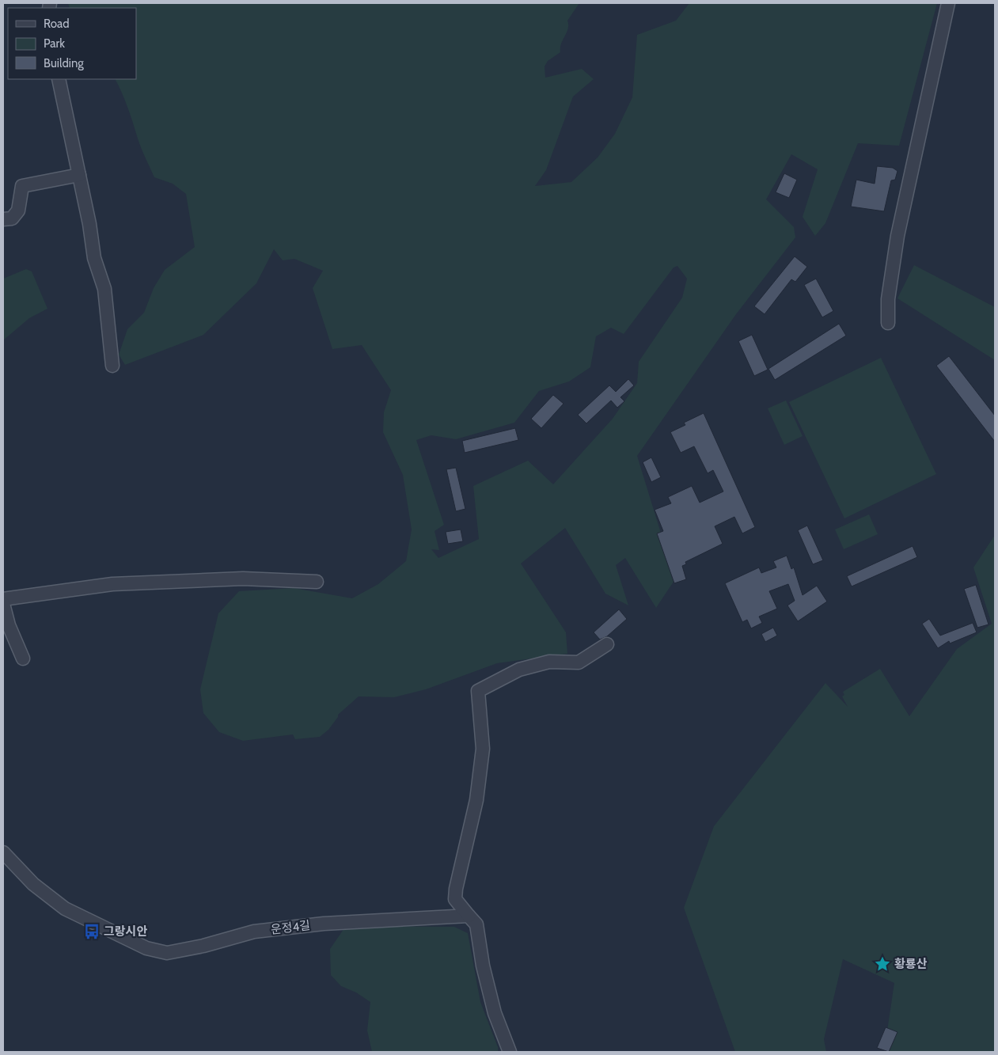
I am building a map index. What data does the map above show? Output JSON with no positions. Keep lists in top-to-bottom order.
{
  "streets": {
    "street": ["운정4길"]
  },
  "places": {
    "bus stop": ["그랑시안"],
    "place": ["황룡산"]
  },
  "legend": ["Road", "Park", "Building"]
}
